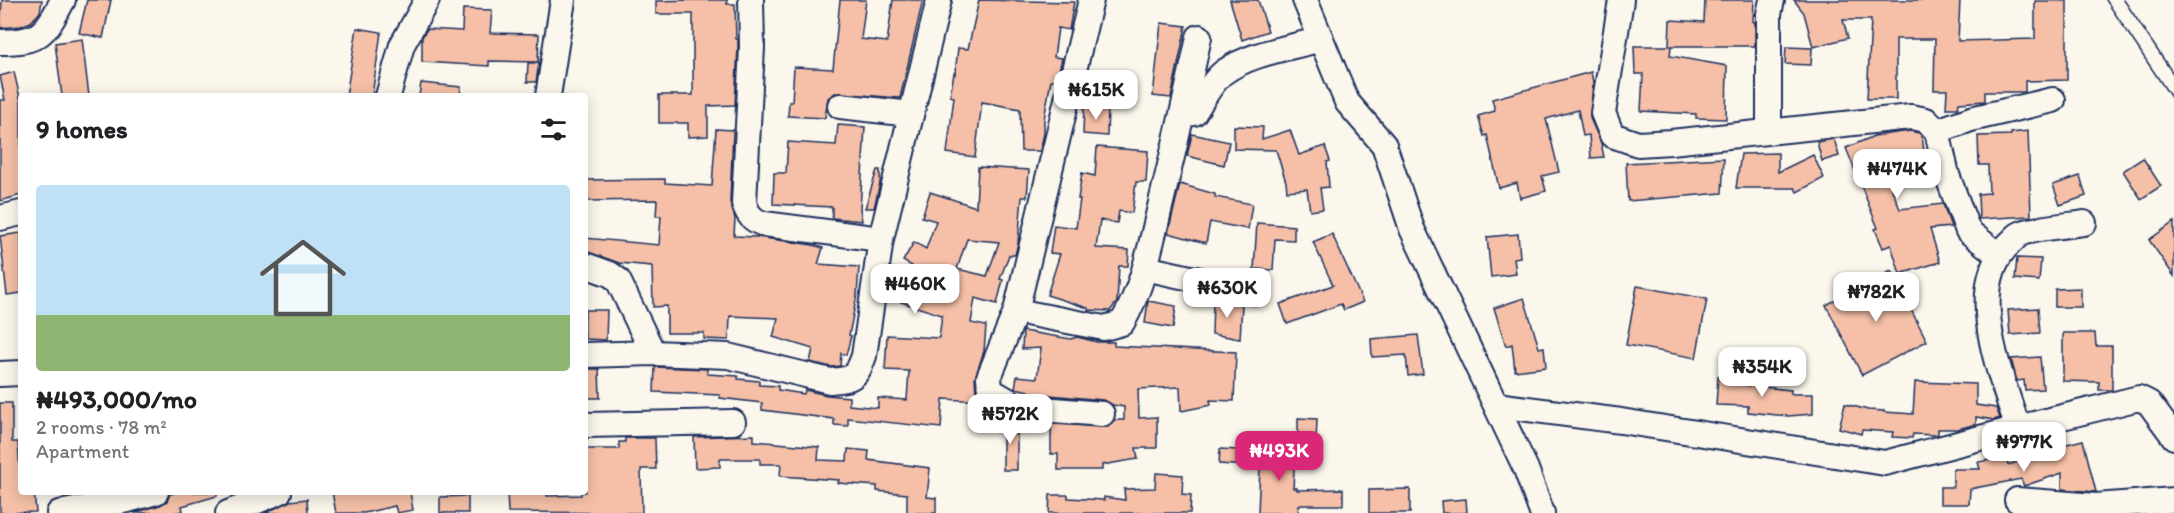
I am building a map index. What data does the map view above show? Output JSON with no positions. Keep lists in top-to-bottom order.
{
  "page": {
    "price": [
      "₦615K",
      "₦474K",
      "₦460K",
      "₦630K",
      "₦782K",
      "₦354K",
      "₦572K",
      "₦977K",
      "₦493K"
    ],
    "heading": "9 homes",
    "list": [
      {
        "name": "₦493,000/mo",
        "note": "2 rooms · 78 m² · Apartment"
      }
    ]
  }
}
